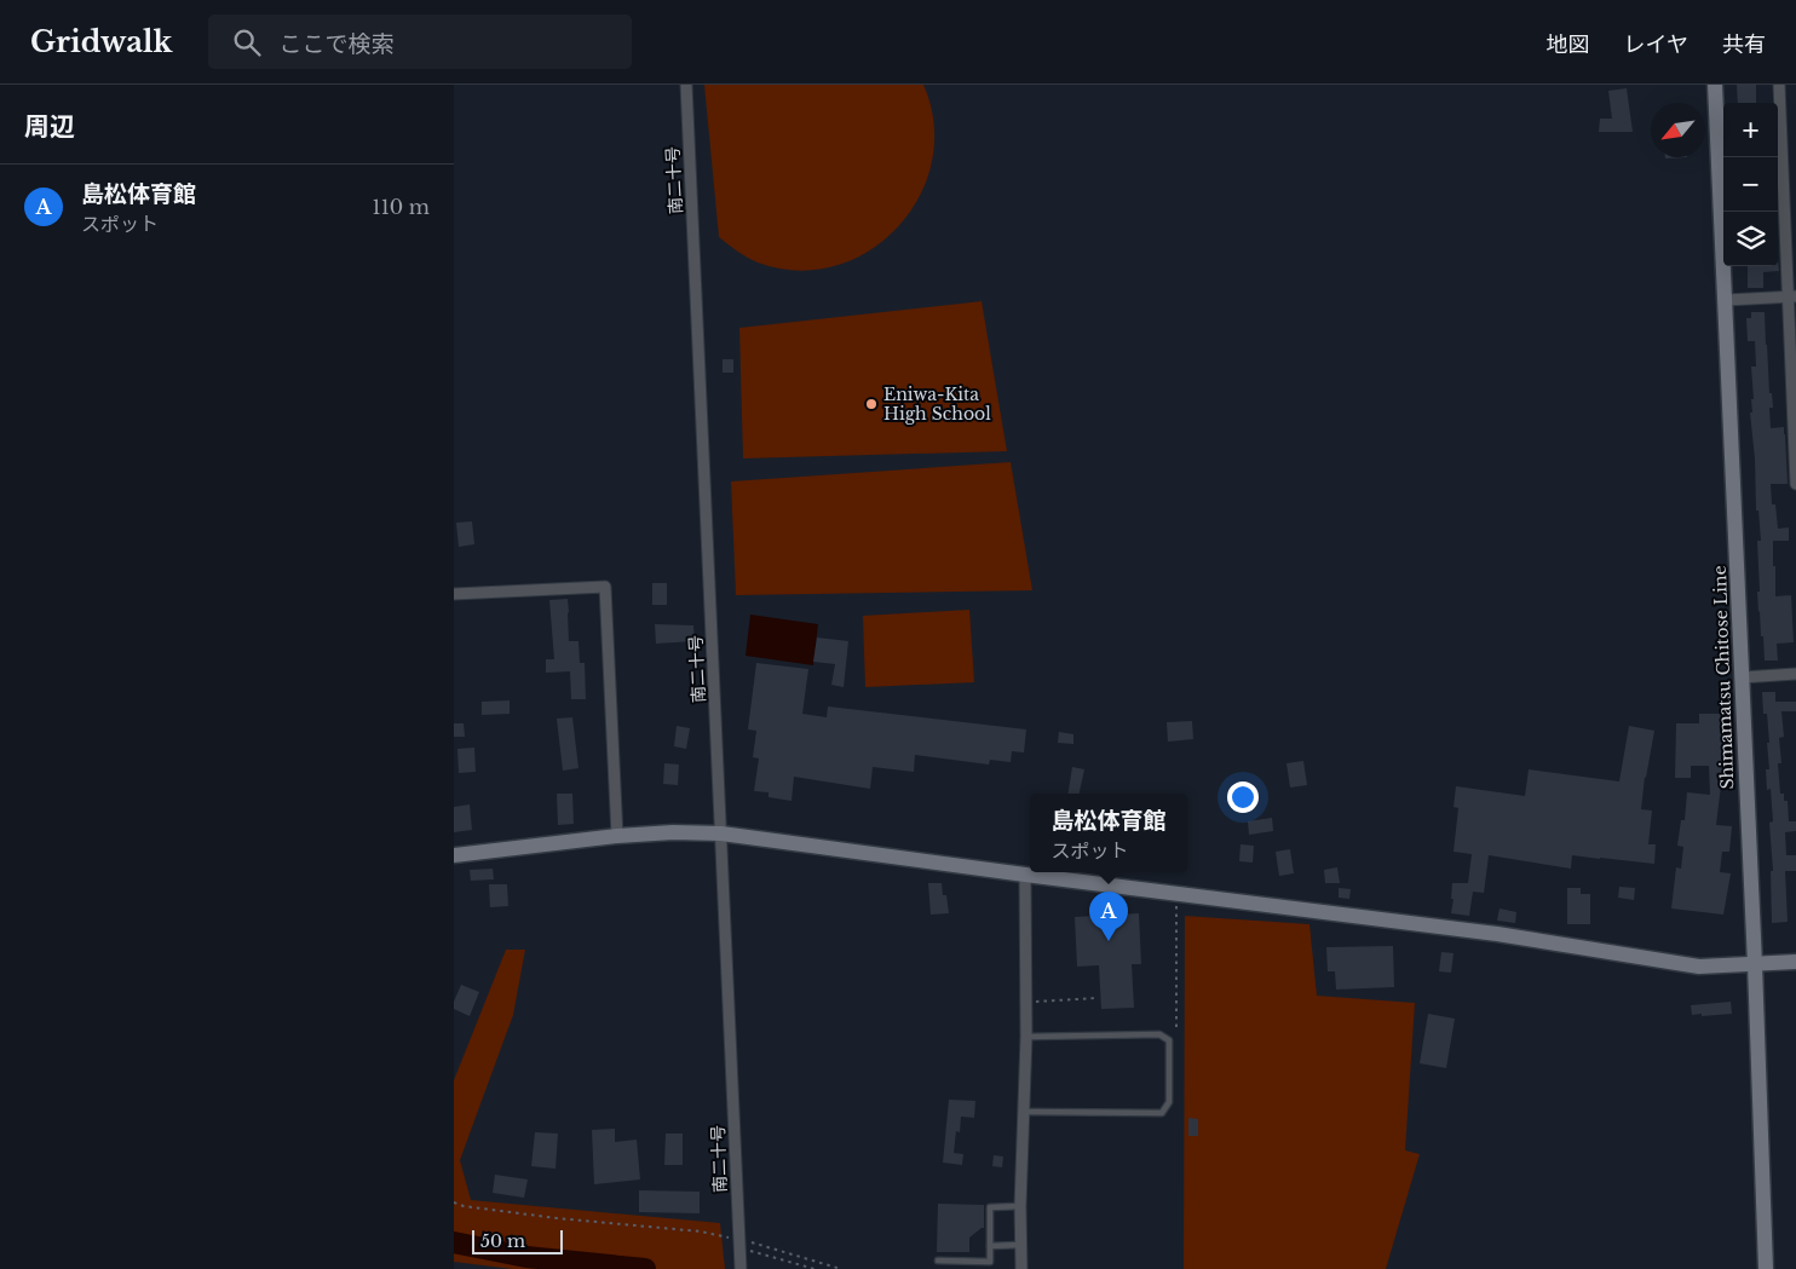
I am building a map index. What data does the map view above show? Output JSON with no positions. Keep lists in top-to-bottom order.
{
  "streets": {
    "street": ["南二十号", "Shimamatsu Chitose Line"]
  },
  "places": ["Eniwa-Kita High School"],
  "scale_bar": "50 m",
  "north": "bottom left",
  "page": {
    "header": "Gridwalk",
    "search": "ここで検索",
    "nav": ["地図", "レイヤ", "共有"],
    "heading": "周辺",
    "map_buttons": ["+", "−"],
    "list": [
      {
        "mark": "A",
        "name": "島松体育館",
        "note": "スポット",
        "value": "110 m"
      }
    ],
    "popup": ["島松体育館", "スポット"],
    "pins": "A",
    "scale": "50 m"
  }
}
